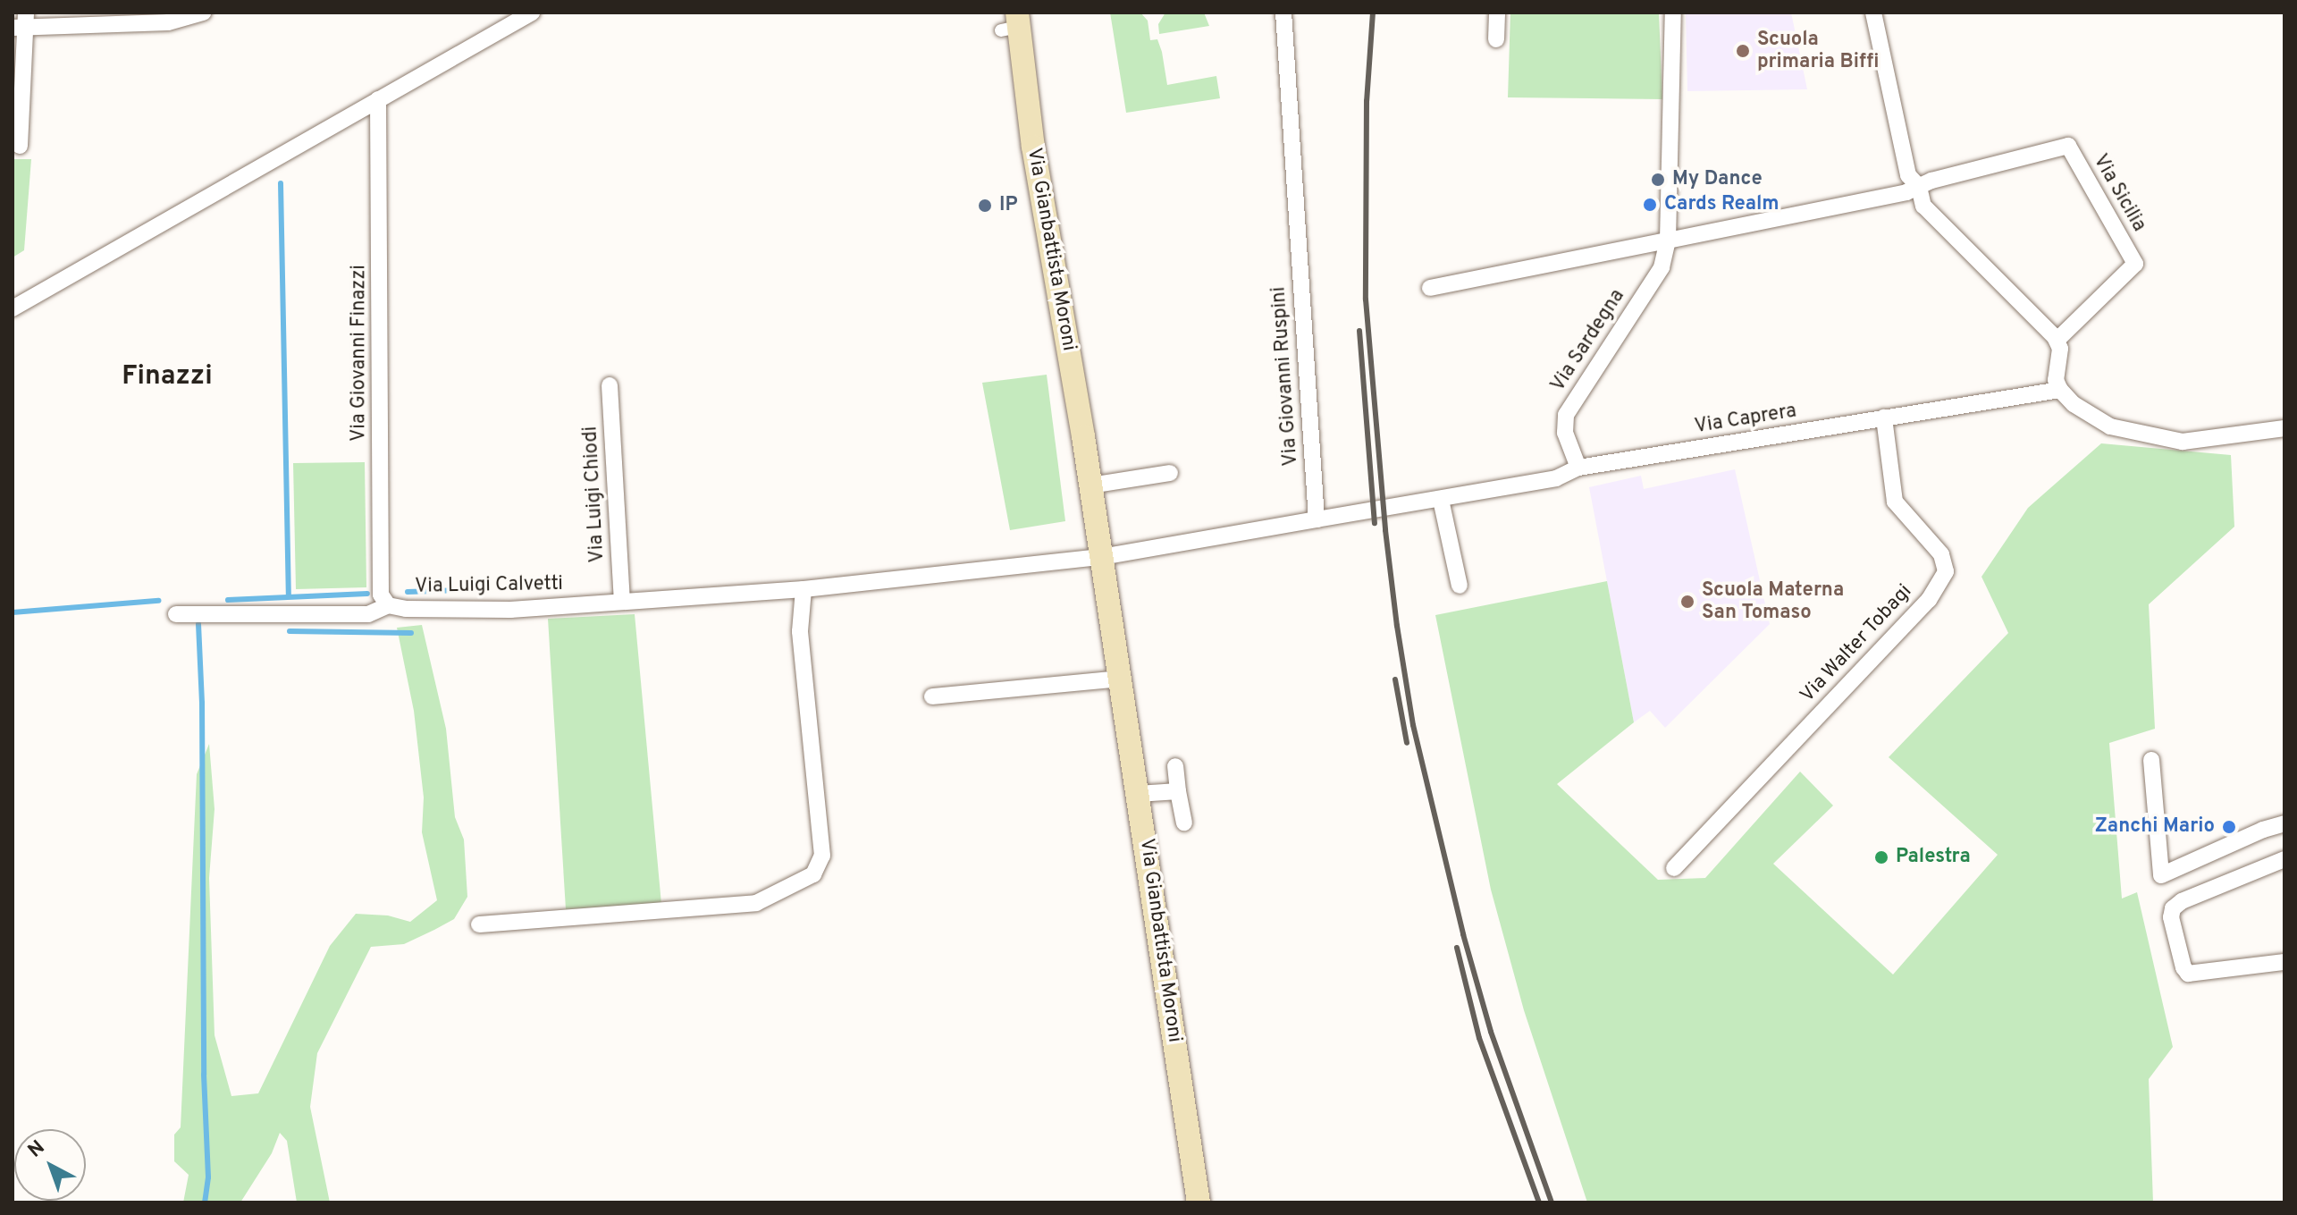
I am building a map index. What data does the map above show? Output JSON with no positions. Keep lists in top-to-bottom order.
{
  "streets": {
    "main road": ["Via Gianbattista Moroni"],
    "street": [
      "Via Sicilia",
      "Via Sardegna",
      "Via Giovanni Finazzi",
      "Via Giovanni Ruspini",
      "Via Caprera",
      "Via Luigi Chiodi",
      "Via Luigi Calvetti",
      "Via Walter Tobagi"
    ]
  },
  "crossings": [
    ["Via Gianbattista Moroni", "Via Luigi Calvetti"],
    ["Via Sardegna", "Via Caprera"],
    ["Via Giovanni Finazzi", "Via Luigi Calvetti"],
    ["Via Giovanni Ruspini", "Via Caprera"],
    ["Via Caprera", "Via Walter Tobagi"],
    ["Via Luigi Chiodi", "Via Luigi Calvetti"]
  ],
  "districts": ["Finazzi"],
  "places": [
    "Scuola primaria Biffi",
    "My Dance",
    "Cards Realm",
    "IP",
    "Scuola Materna San Tomaso",
    "Zanchi Mario",
    "Palestra"
  ],
  "north": "top left"
}
